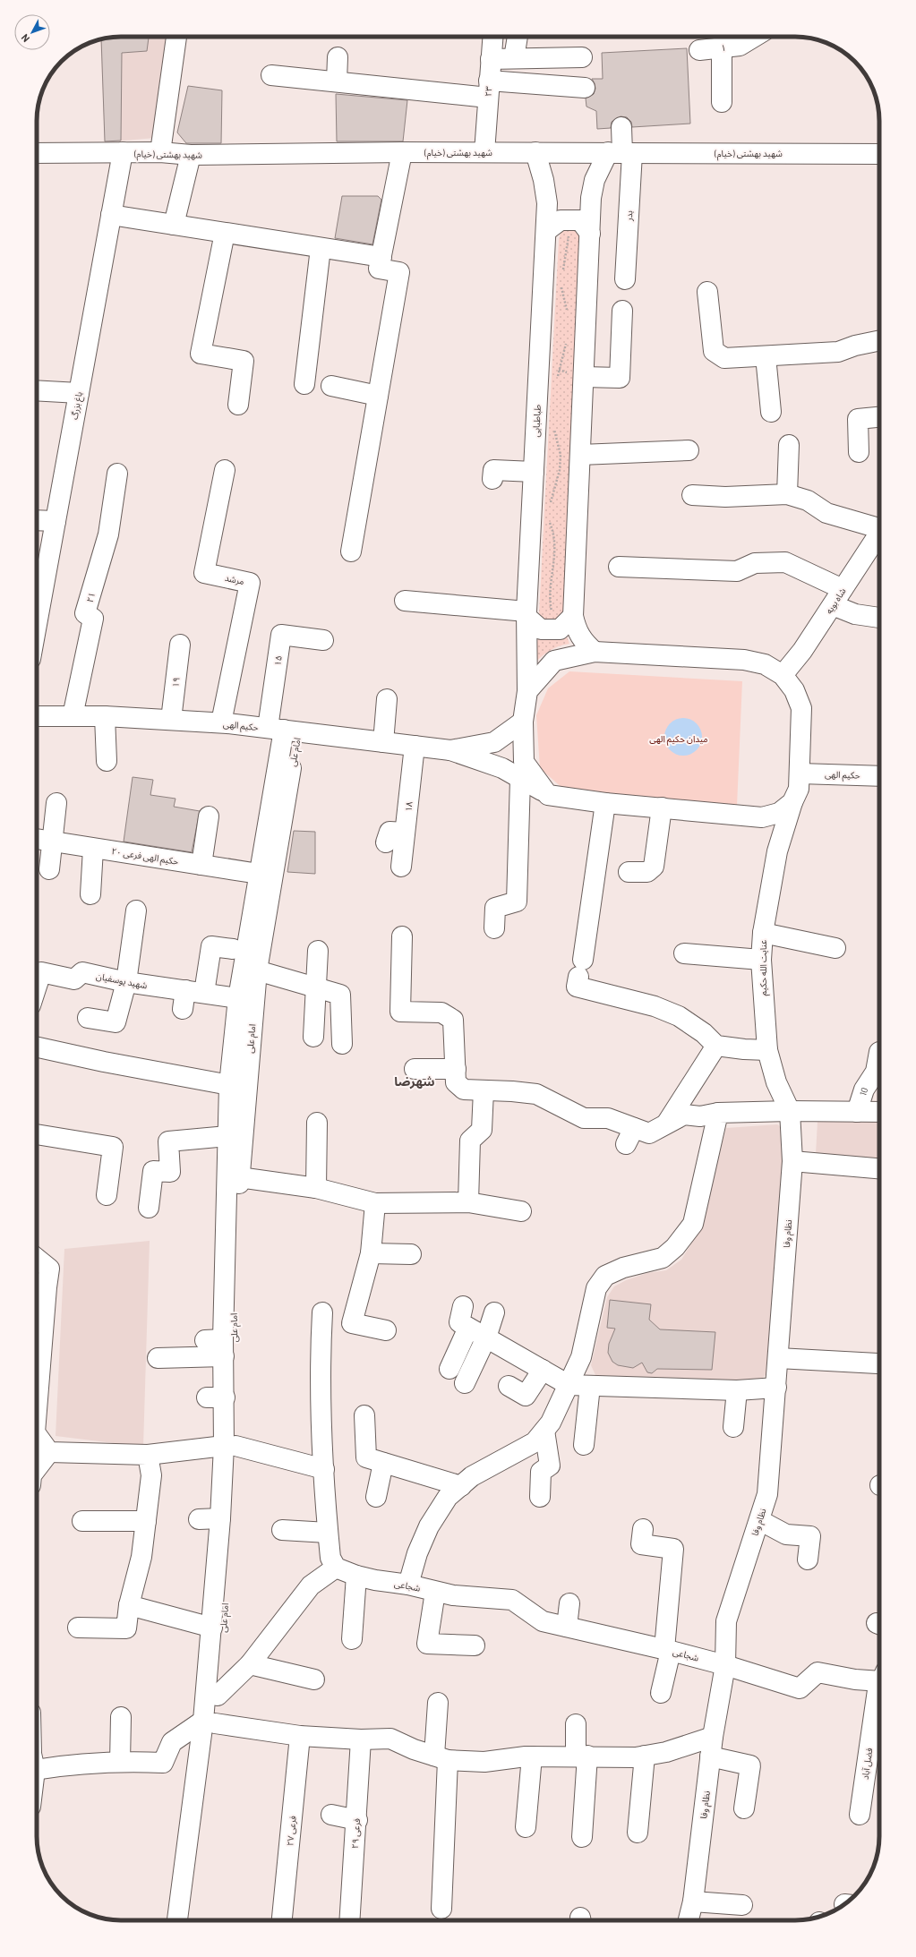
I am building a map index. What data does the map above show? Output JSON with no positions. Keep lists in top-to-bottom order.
{
  "streets": {
    "street": [
      "۱",
      "۲۳",
      "شهید بهشتی (خیام)",
      "بدر",
      "باغ بزرگ",
      "طباطبایی",
      "مرشد",
      "۲۱",
      "شاه بویه",
      "۱۵",
      "۱۹",
      "حکیم الهی",
      "امام علی",
      "۱۸",
      "حکیم الهی فرعی ۲۰",
      "عنایت الله حکیم",
      "شهید یوسفیان",
      "10",
      "نظام وفا",
      "شجاعی",
      "فضل آباد",
      "فرعی ۲۷",
      "فرعی ۲۹"
    ]
  },
  "crossings": [
    ["۲۳", "شهید بهشتی (خیام)"],
    ["شهید بهشتی (خیام)", "بدر"],
    ["شهید بهشتی (خیام)", "باغ بزرگ"],
    ["شهید بهشتی (خیام)", "طباطبایی"],
    ["مرشد", "حکیم الهی"],
    ["۲۱", "حکیم الهی"],
    ["۱۵", "حکیم الهی"],
    ["۱۵", "امام علی"],
    ["۱۹", "حکیم الهی"],
    ["حکیم الهی", "امام علی"],
    ["حکیم الهی", "۱۸"],
    ["عنایت الله حکیم", "نظام وفا"],
    ["نظام وفا", "شجاعی"]
  ],
  "districts": ["شهرضا"],
  "parks": ["میدان حکیم الهی"],
  "north": "bottom left"
}
